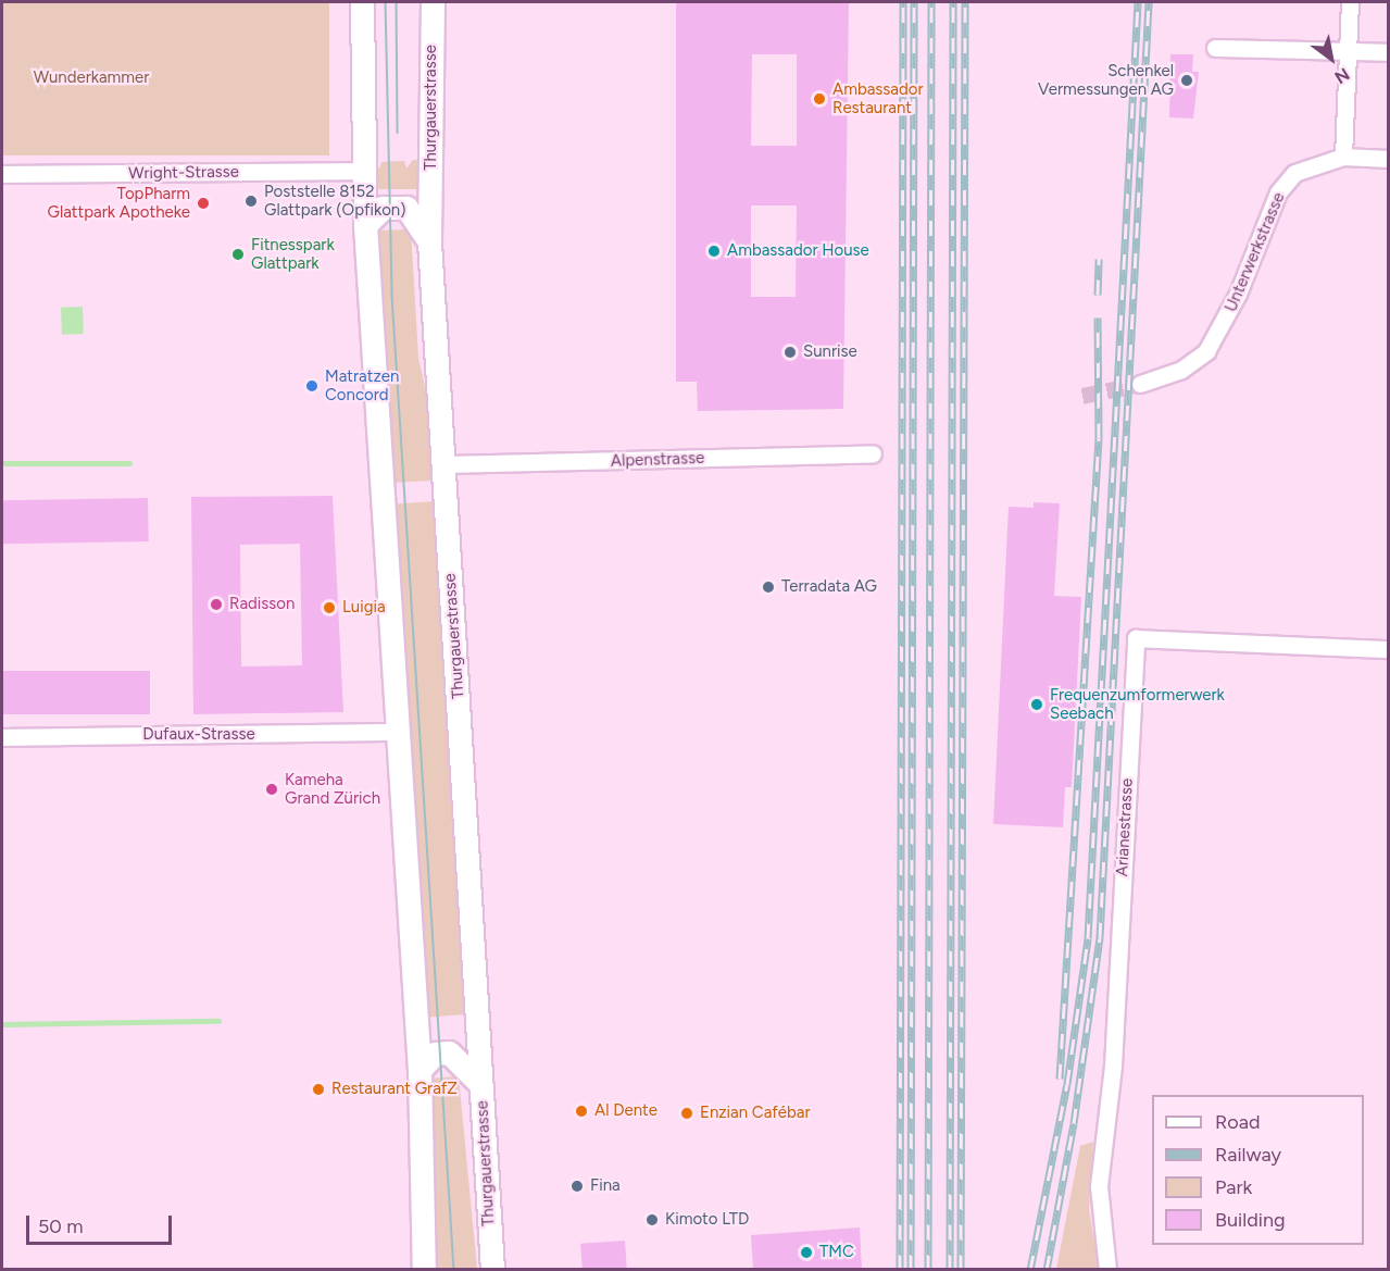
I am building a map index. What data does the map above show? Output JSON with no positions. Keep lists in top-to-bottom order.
{
  "streets": {
    "main road": ["Thurgauerstrasse"],
    "street": [
      "Wright-Strasse",
      "Unterwerkstrasse",
      "Alpenstrasse",
      "Dufaux-Strasse",
      "Arianestrasse"
    ]
  },
  "crossings": [
    ["Thurgauerstrasse", "Alpenstrasse"]
  ],
  "parks": ["Wunderkammer"],
  "places": [
    "Schenkel Vermessungen AG",
    "Ambassador Restaurant",
    "Poststelle 8152 Glattpark (Opfikon)",
    "TopPharm Glattpark Apotheke",
    "Ambassador House",
    "Fitnesspark Glattpark",
    "Sunrise",
    "Matratzen Concord",
    "Terradata AG",
    "Radisson",
    "Luigia",
    "Frequenzumformerwerk Seebach",
    "Kameha Grand Zürich",
    "Restaurant GrafZ",
    "Al Dente",
    "Enzian Cafébar",
    "Fina",
    "Kimoto LTD",
    "TMC"
  ],
  "legend": [
    "Road",
    "Railway",
    "Park",
    "Building"
  ],
  "scale_bar": "50 m",
  "north": "bottom right"
}
